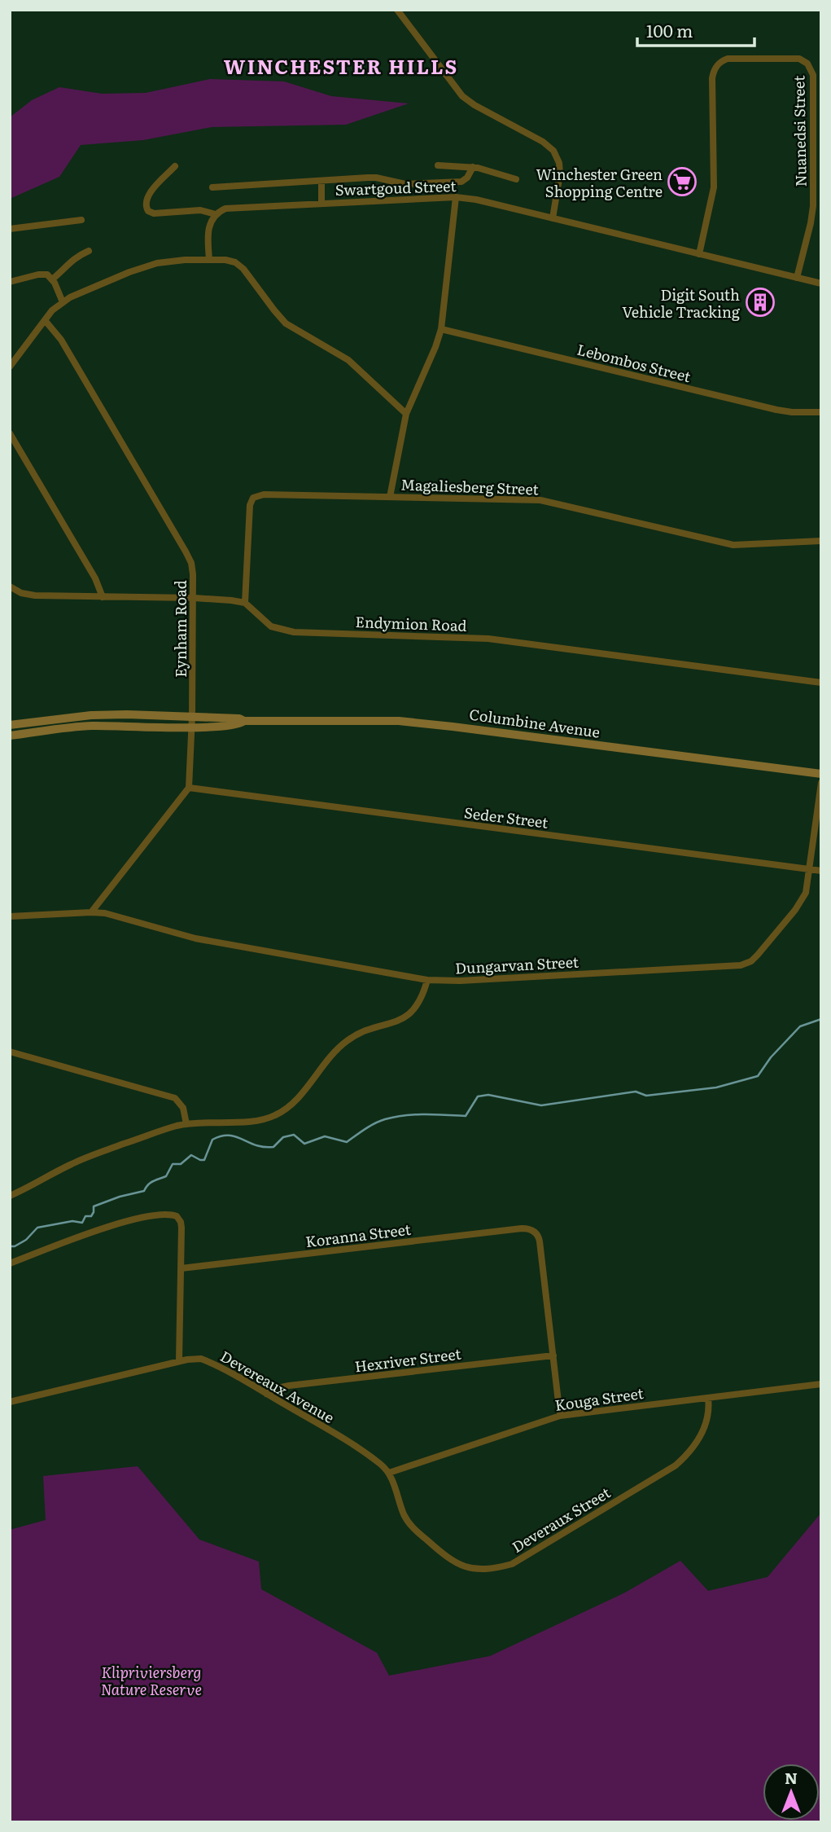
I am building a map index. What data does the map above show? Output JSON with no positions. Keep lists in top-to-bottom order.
{
  "streets": {
    "main road": ["Columbine Avenue"],
    "street": [
      "Nuanedsi Street",
      "Swartgoud Street",
      "Lebombos Street",
      "Magaliesberg Street",
      "Endymion Road",
      "Eynham Road",
      "Seder Street",
      "Dungarvan Street",
      "Koranna Street",
      "Hexriver Street",
      "Devereaux Avenue",
      "Kouga Street",
      "Deveraux Street"
    ]
  },
  "crossings": [
    ["Nuanedsi Street", "Swartgoud Street"],
    ["Magaliesberg Street", "Endymion Road"],
    ["Eynham Road", "Columbine Avenue"],
    ["Eynham Road", "Seder Street"],
    ["Seder Street", "Dungarvan Street"],
    ["Koranna Street", "Hexriver Street"],
    ["Hexriver Street", "Devereaux Avenue"],
    ["Devereaux Avenue", "Kouga Street"],
    ["Devereaux Avenue", "Deveraux Street"],
    ["Kouga Street", "Deveraux Street"]
  ],
  "districts": ["WINCHESTER HILLS"],
  "parks": ["Klipriviersberg Nature Reserve"],
  "places": {
    "supermarket": ["Winchester Green Shopping Centre"],
    "building": ["Digit South Vehicle Tracking"]
  },
  "scale_bar": "100 m",
  "north": "top"
}
